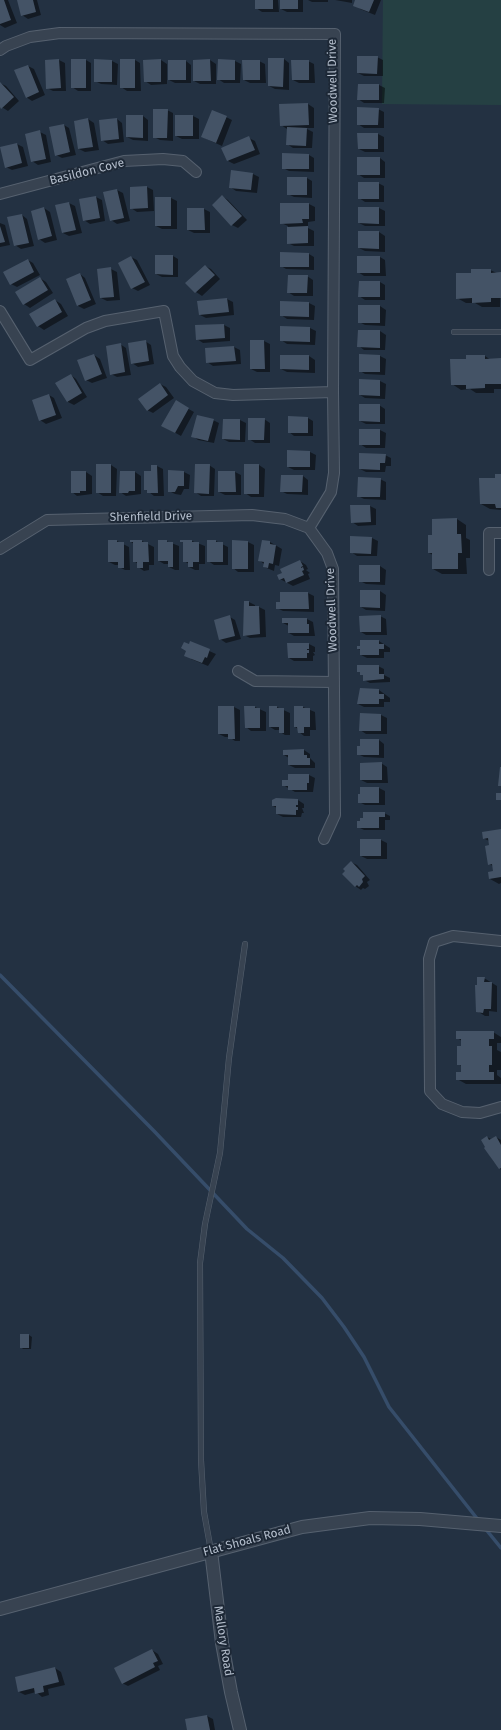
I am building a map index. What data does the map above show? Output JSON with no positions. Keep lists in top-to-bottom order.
{
  "streets": {
    "street": [
      "Woodwell Drive",
      "Basildon Cove",
      "Shenfield Drive",
      "Flat Shoals Road",
      "Mallory Road"
    ]
  },
  "crossings": [
    ["Woodwell Drive", "Shenfield Drive"],
    ["Flat Shoals Road", "Mallory Road"]
  ]
}
